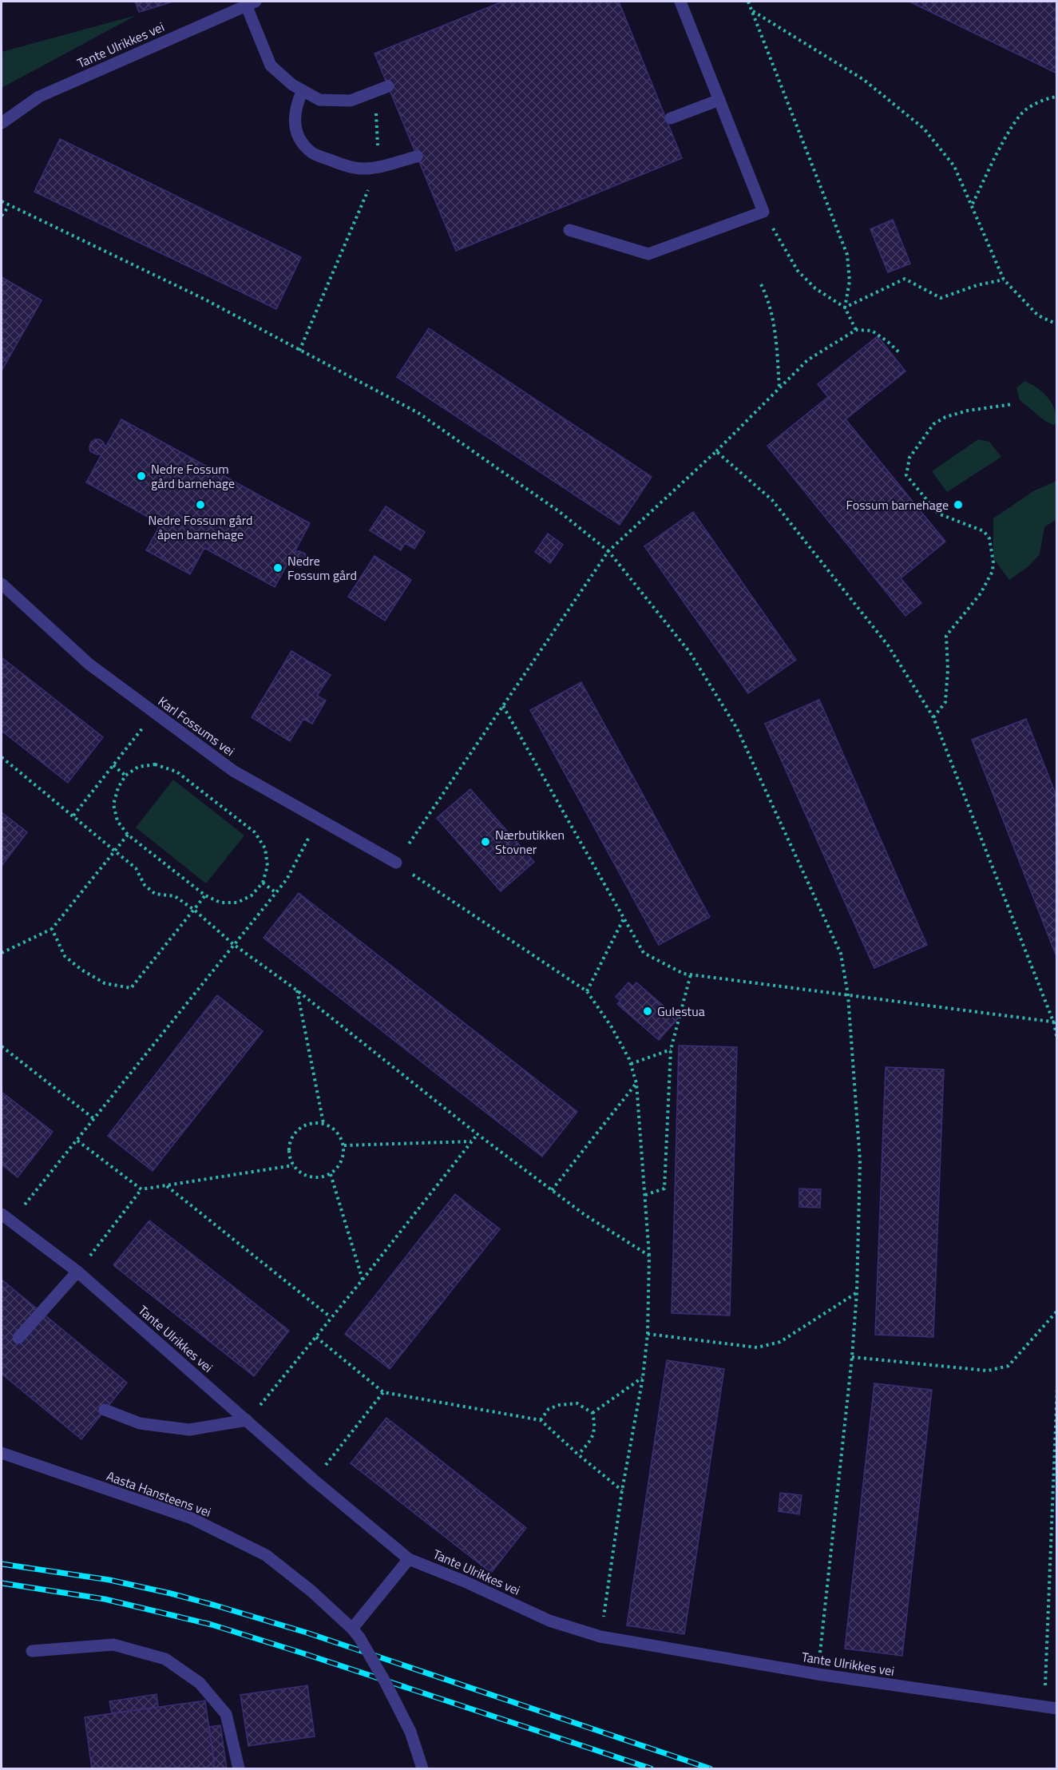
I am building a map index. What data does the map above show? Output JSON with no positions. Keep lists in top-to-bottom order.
{
  "streets": {
    "street": ["Tante Ulrikkes vei", "Karl Fossums vei", "Aasta Hansteens vei"]
  },
  "places": [
    "Nedre Fossum gård barnehage",
    "Nedre Fossum gård åpen barnehage",
    "Fossum barnehage",
    "Nedre Fossum gård",
    "Nærbutikken Stovner",
    "Gulestua"
  ]
}
